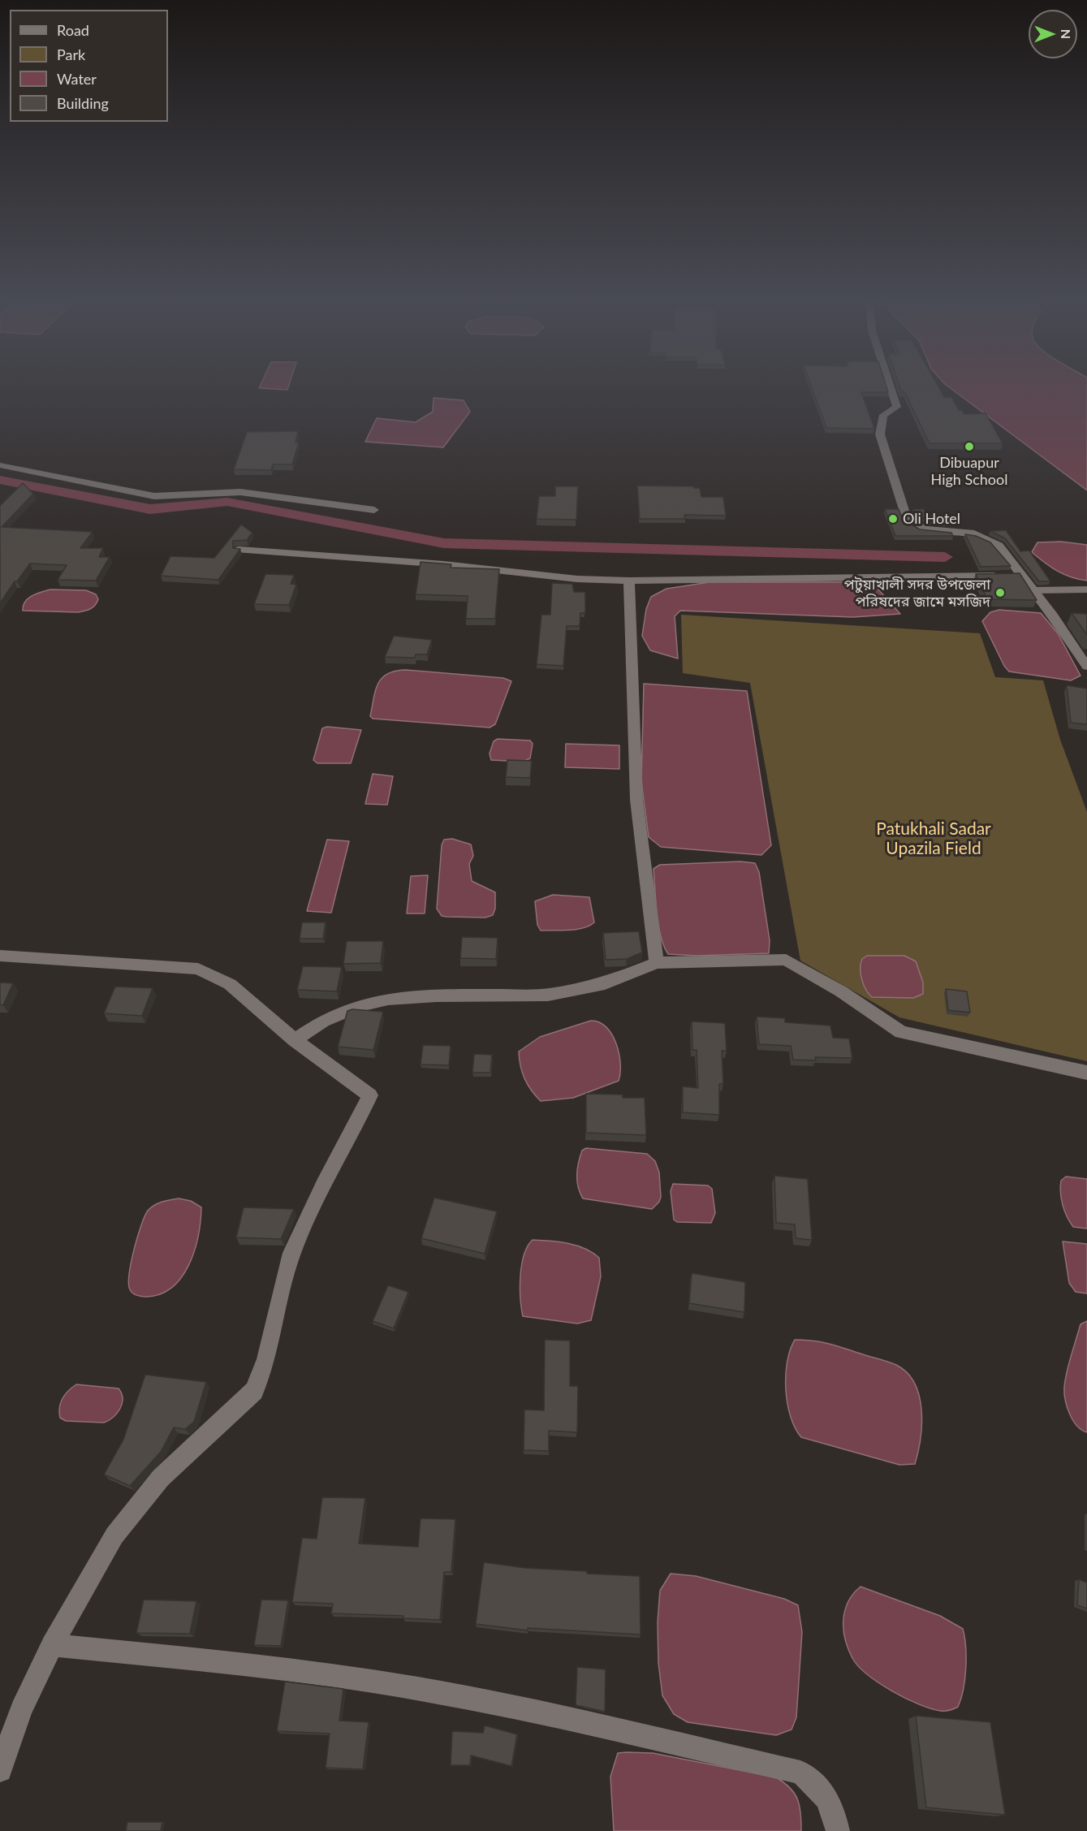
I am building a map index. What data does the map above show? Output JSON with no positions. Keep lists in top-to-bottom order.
{
  "parks": ["Patukhali Sadar Upazila Field"],
  "places": ["Dibuapur High School", "Oli Hotel", "পটুয়াখালী সদর উপজেলা পরিষদের জামে মসজিদ"],
  "legend": [
    "Road",
    "Park",
    "Water",
    "Building"
  ],
  "north": "right"
}
